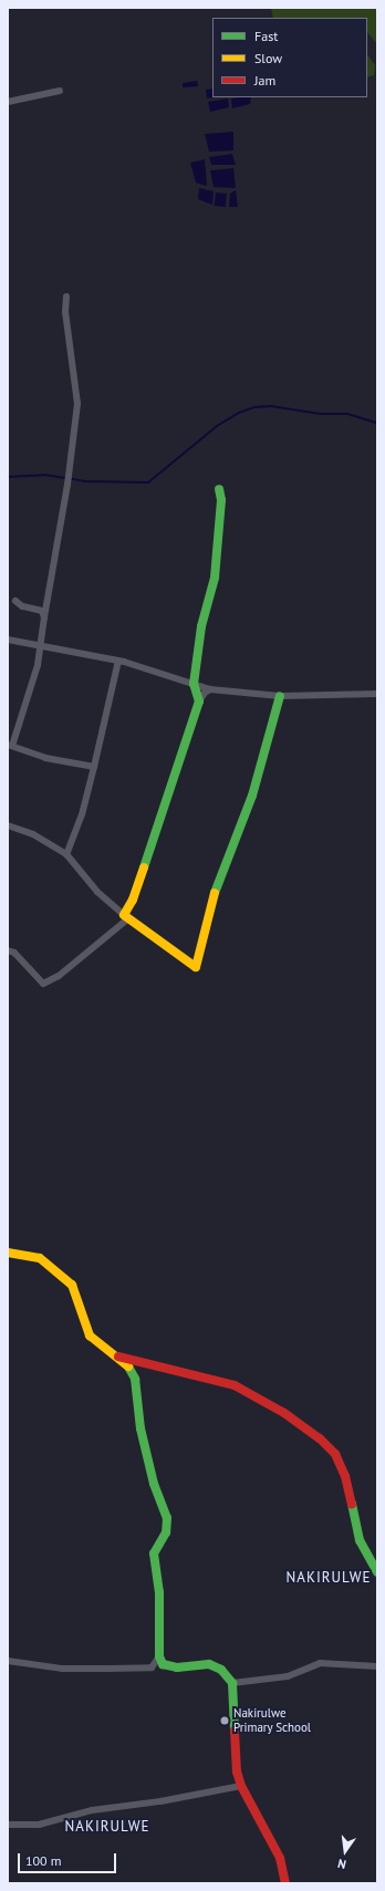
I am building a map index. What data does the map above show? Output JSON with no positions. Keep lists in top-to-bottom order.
{
  "districts": ["NAKIRULWE", "NAKIRULWE"],
  "places": ["Nakirulwe Primary School"],
  "legend": ["Fast", "Slow", "Jam"],
  "scale_bar": "100 m",
  "north": "bottom"
}
